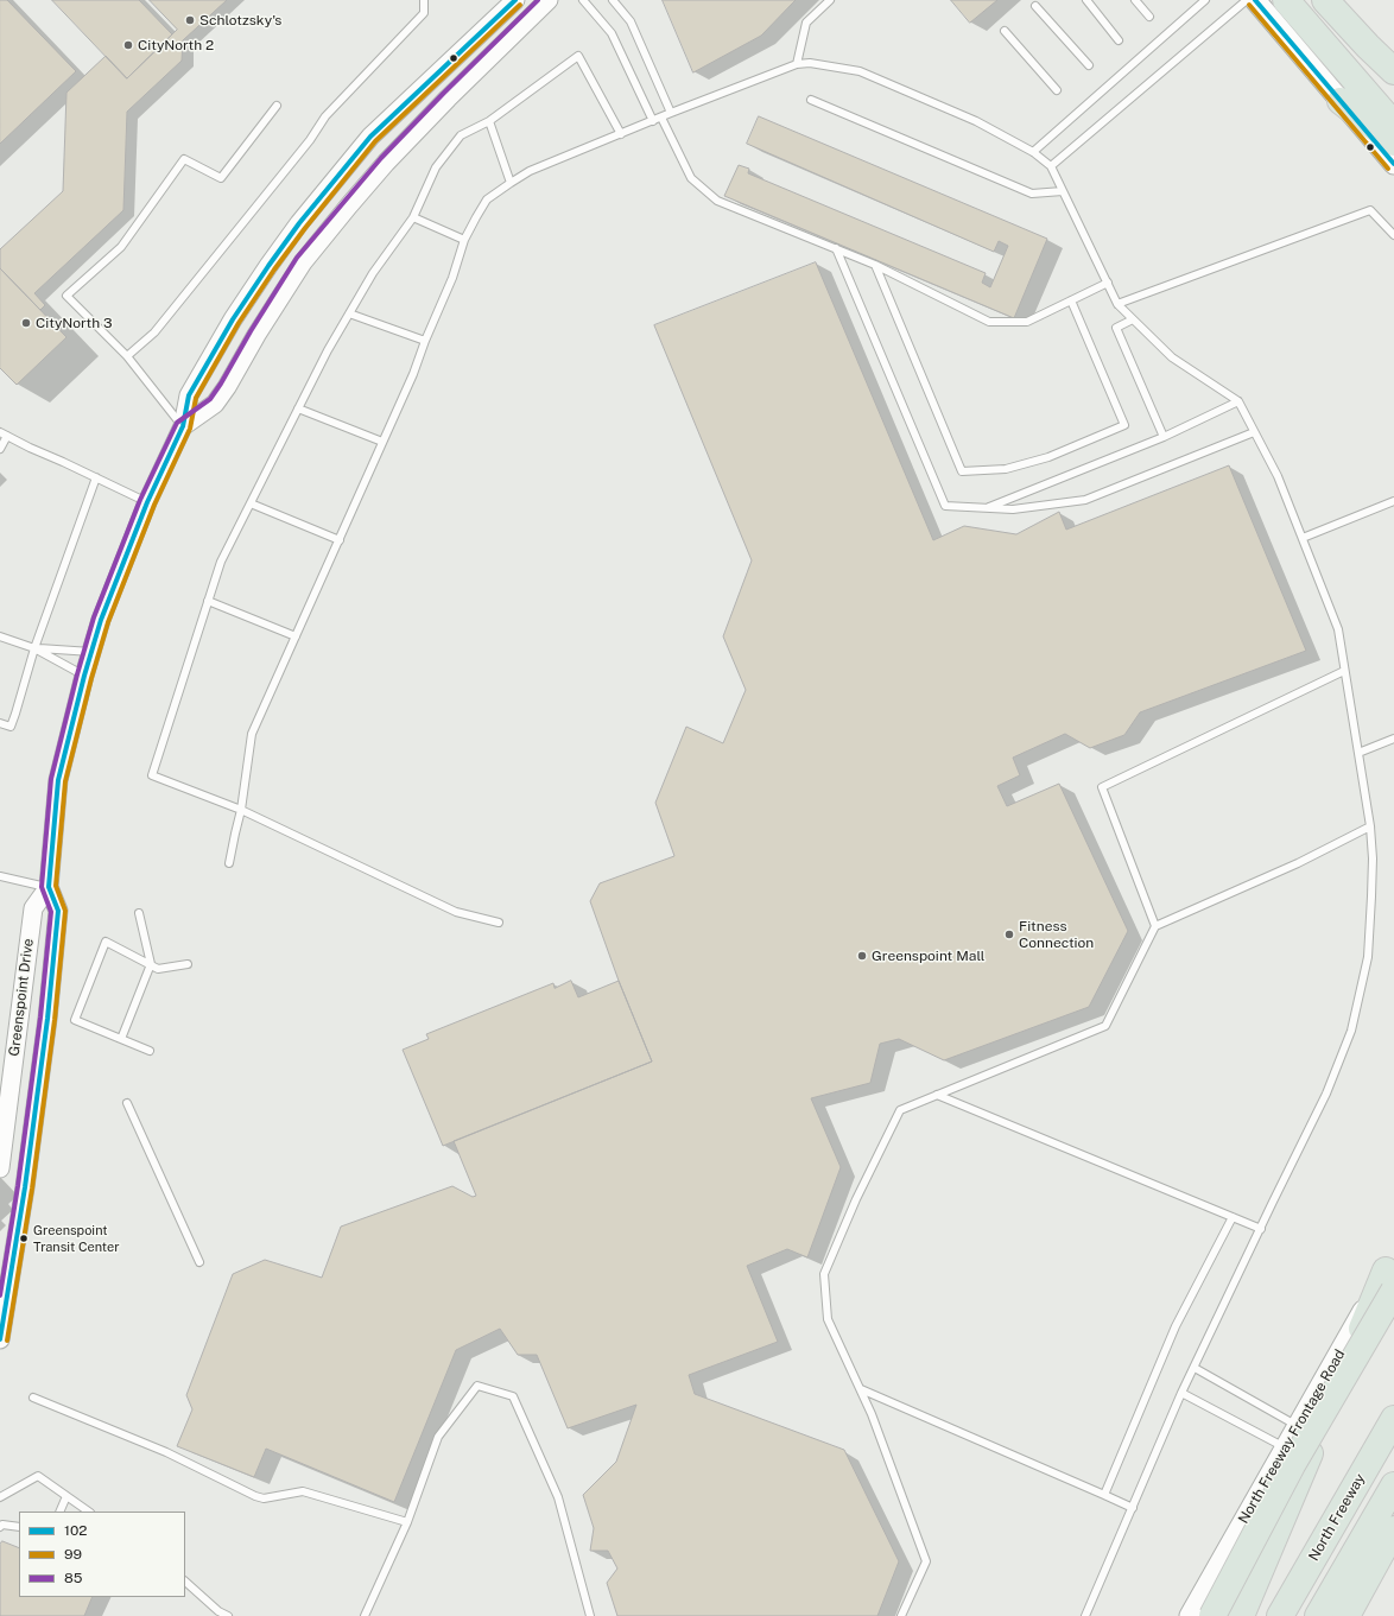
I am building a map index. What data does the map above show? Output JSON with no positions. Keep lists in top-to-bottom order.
{
  "streets": {
    "highway": ["North Freeway"],
    "main road": ["North Freeway Frontage Road"],
    "street": ["Greenspoint Drive"]
  },
  "places": [
    "Schlotzsky's",
    "CityNorth 2",
    "CityNorth 3",
    "Fitness Connection",
    "Greenspoint Mall",
    "Greenspoint Transit Center"
  ],
  "lines": ["transit line 102", "transit line 85", "transit line 99"],
  "legend": ["102", "99", "85"]
}
